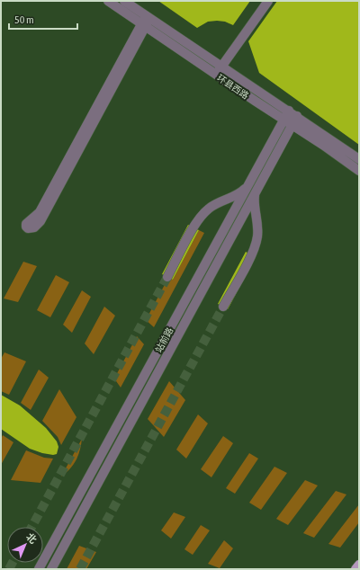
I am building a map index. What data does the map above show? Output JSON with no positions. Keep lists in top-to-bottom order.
{
  "streets": {
    "street": ["环县西路", "站前路"]
  },
  "crossings": [
    ["环县西路", "站前路"]
  ],
  "scale_bar": "50 m",
  "north": "top right"
}
